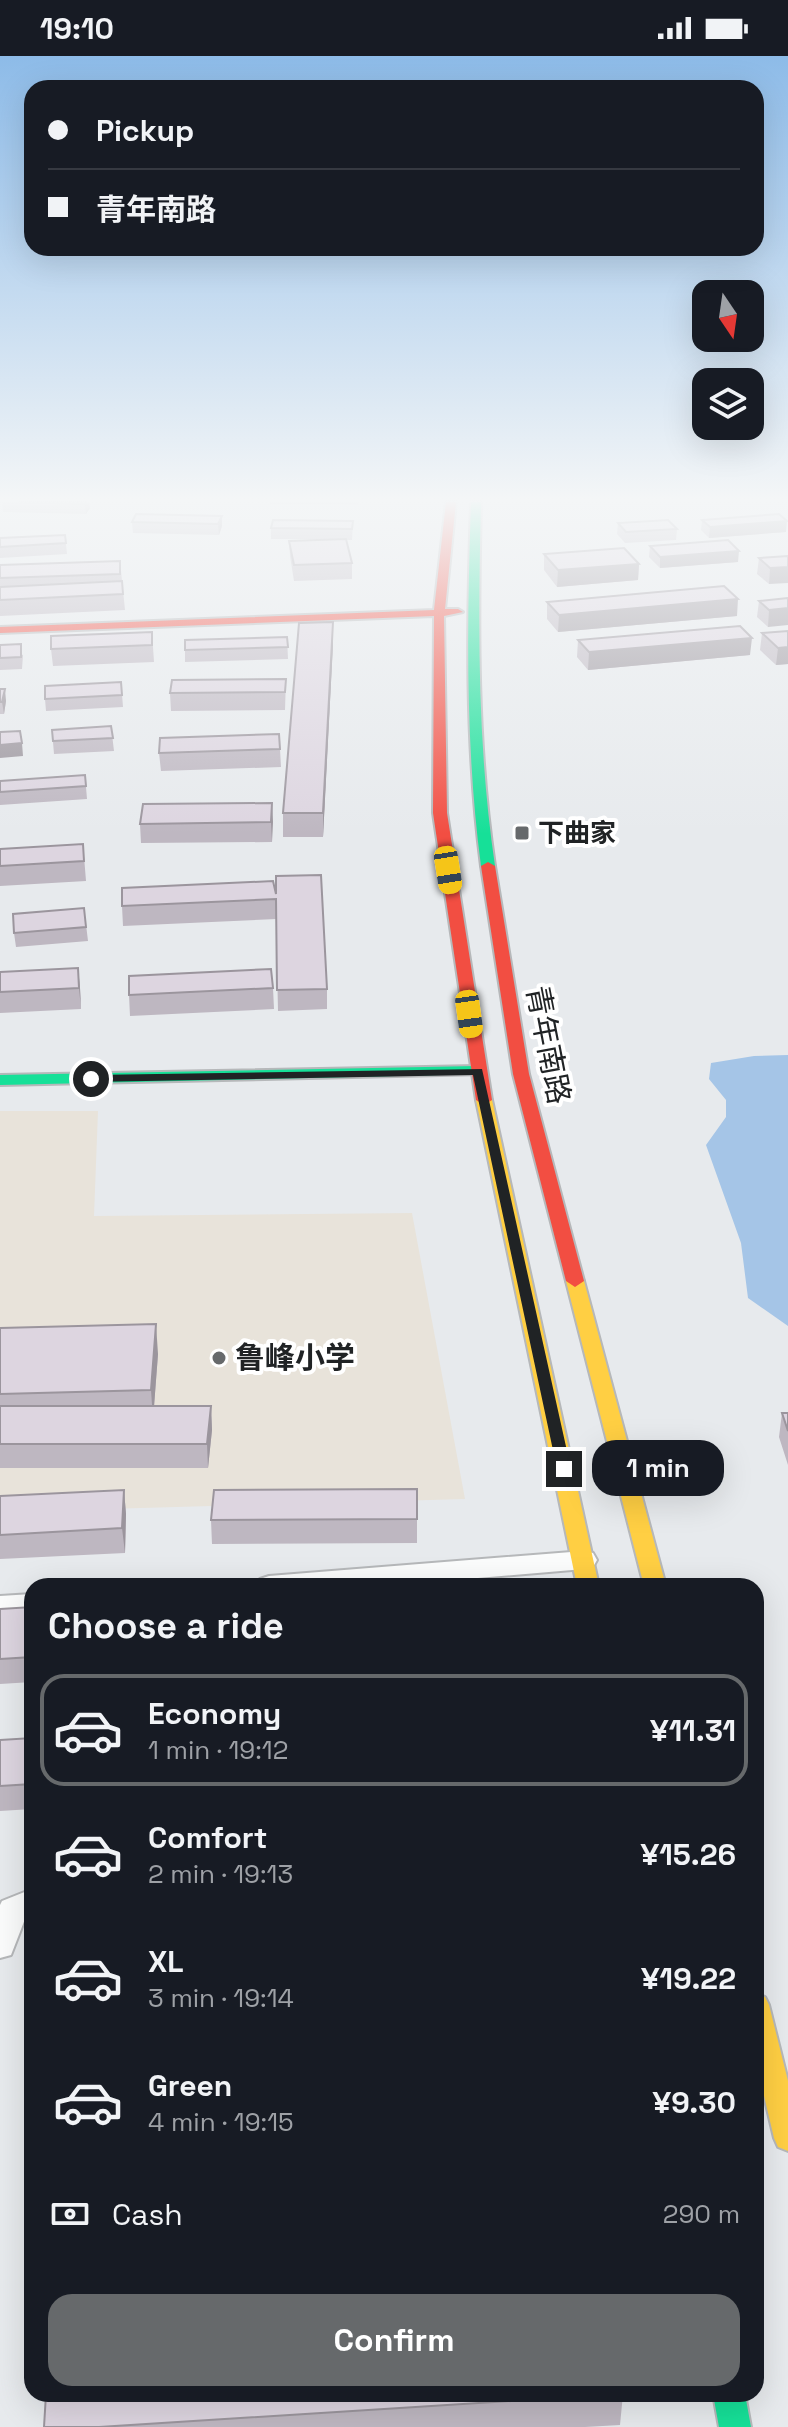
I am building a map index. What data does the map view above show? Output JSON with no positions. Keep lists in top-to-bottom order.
{
  "streets": {
    "main road": ["青年南路"]
  },
  "places": {
    "transit": ["下曲家"],
    "other": ["鲁峰小学"]
  },
  "north": "bottom",
  "page": {
    "status": "19:10",
    "banner": ["Pickup", "青年南路"],
    "bubble": "1 min",
    "heading": "Choose a ride",
    "list": [
      {
        "name": "Economy",
        "note": "1 min · 19:12",
        "value": "¥11.31"
      },
      {
        "name": "Comfort",
        "note": "2 min · 19:13",
        "value": "¥15.26"
      },
      {
        "name": "XL",
        "note": "3 min · 19:14",
        "value": "¥19.22"
      },
      {
        "name": "Green",
        "note": "4 min · 19:15",
        "value": "¥9.30"
      }
    ],
    "pay": ["Cash", "290 m"],
    "buttons": "Confirm"
  }
}
